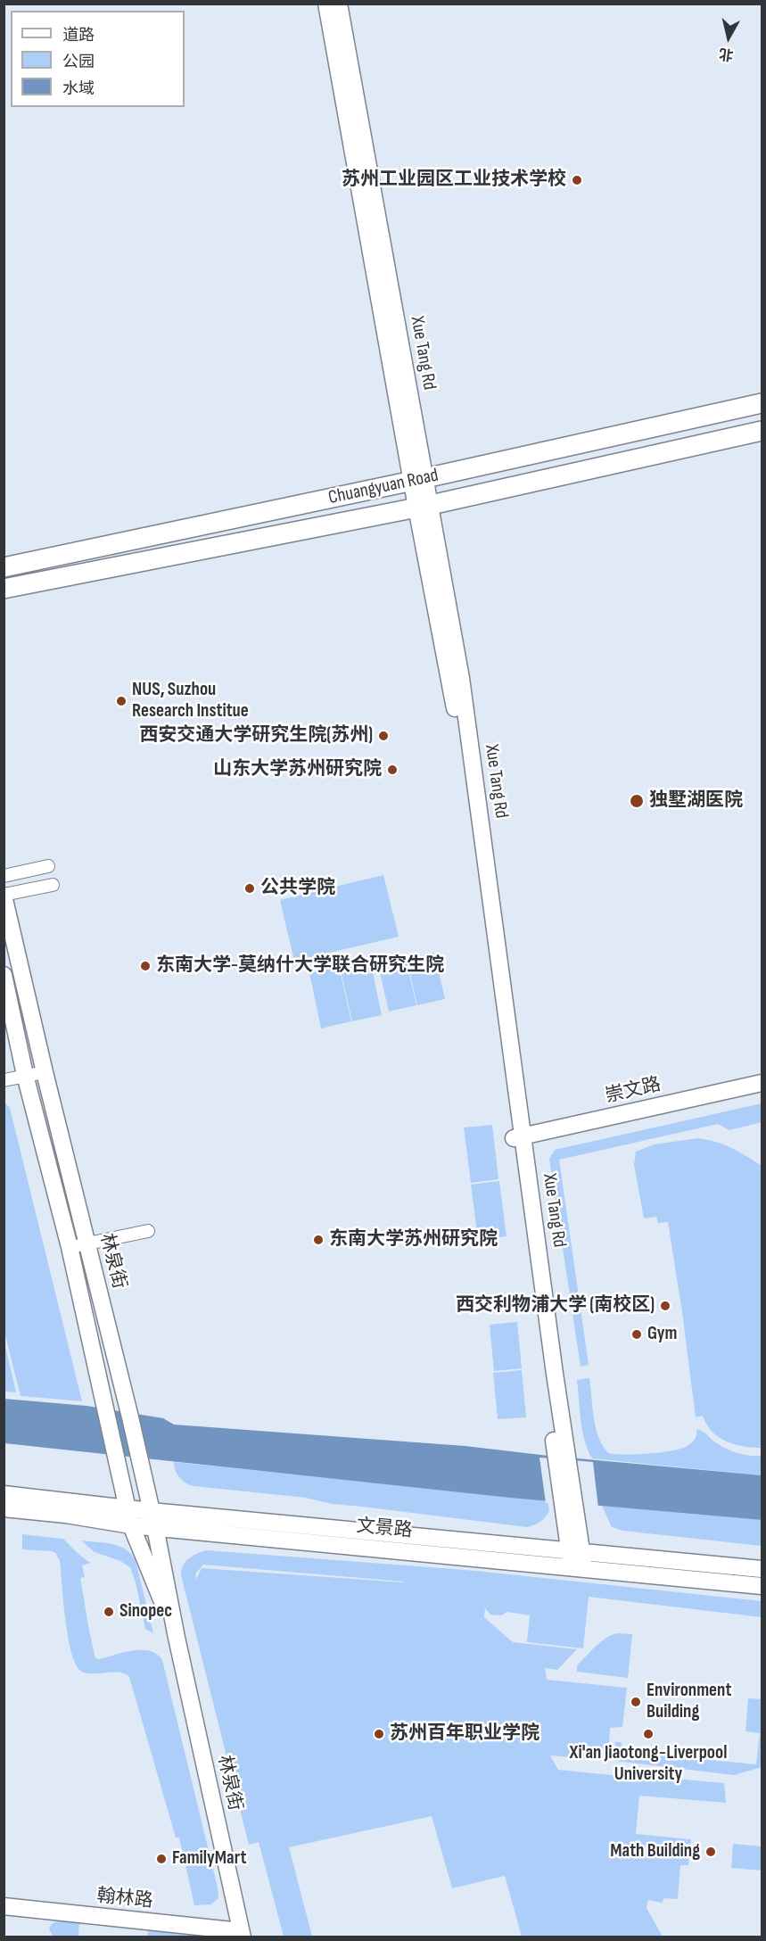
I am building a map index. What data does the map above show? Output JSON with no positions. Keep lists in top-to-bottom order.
{
  "streets": {
    "main road": [
      "Xue Tang Rd",
      "Chuangyuan Road",
      "崇文路",
      "林泉街",
      "文景路",
      "翰林路"
    ]
  },
  "crossings": [
    ["Xue Tang Rd", "Chuangyuan Road"],
    ["Xue Tang Rd", "崇文路"],
    ["Xue Tang Rd", "文景路"],
    ["林泉街", "文景路"],
    ["林泉街", "翰林路"]
  ],
  "places": [
    "苏州工业园区工业技术学校",
    "NUS, Suzhou Research Institue",
    "西安交通大学研究生院(苏州)",
    "山东大学苏州研究院",
    "独墅湖医院",
    "公共学院",
    "东南大学-莫纳什大学联合研究生院",
    "东南大学苏州研究院",
    "西交利物浦大学 (南校区)",
    "Gym",
    "Sinopec",
    "Environment Building",
    "苏州百年职业学院",
    "Xi'an Jiaotong-Liverpool University",
    "Math Building",
    "FamilyMart"
  ],
  "legend": ["道路", "公园", "水域"],
  "north": "bottom"
}
